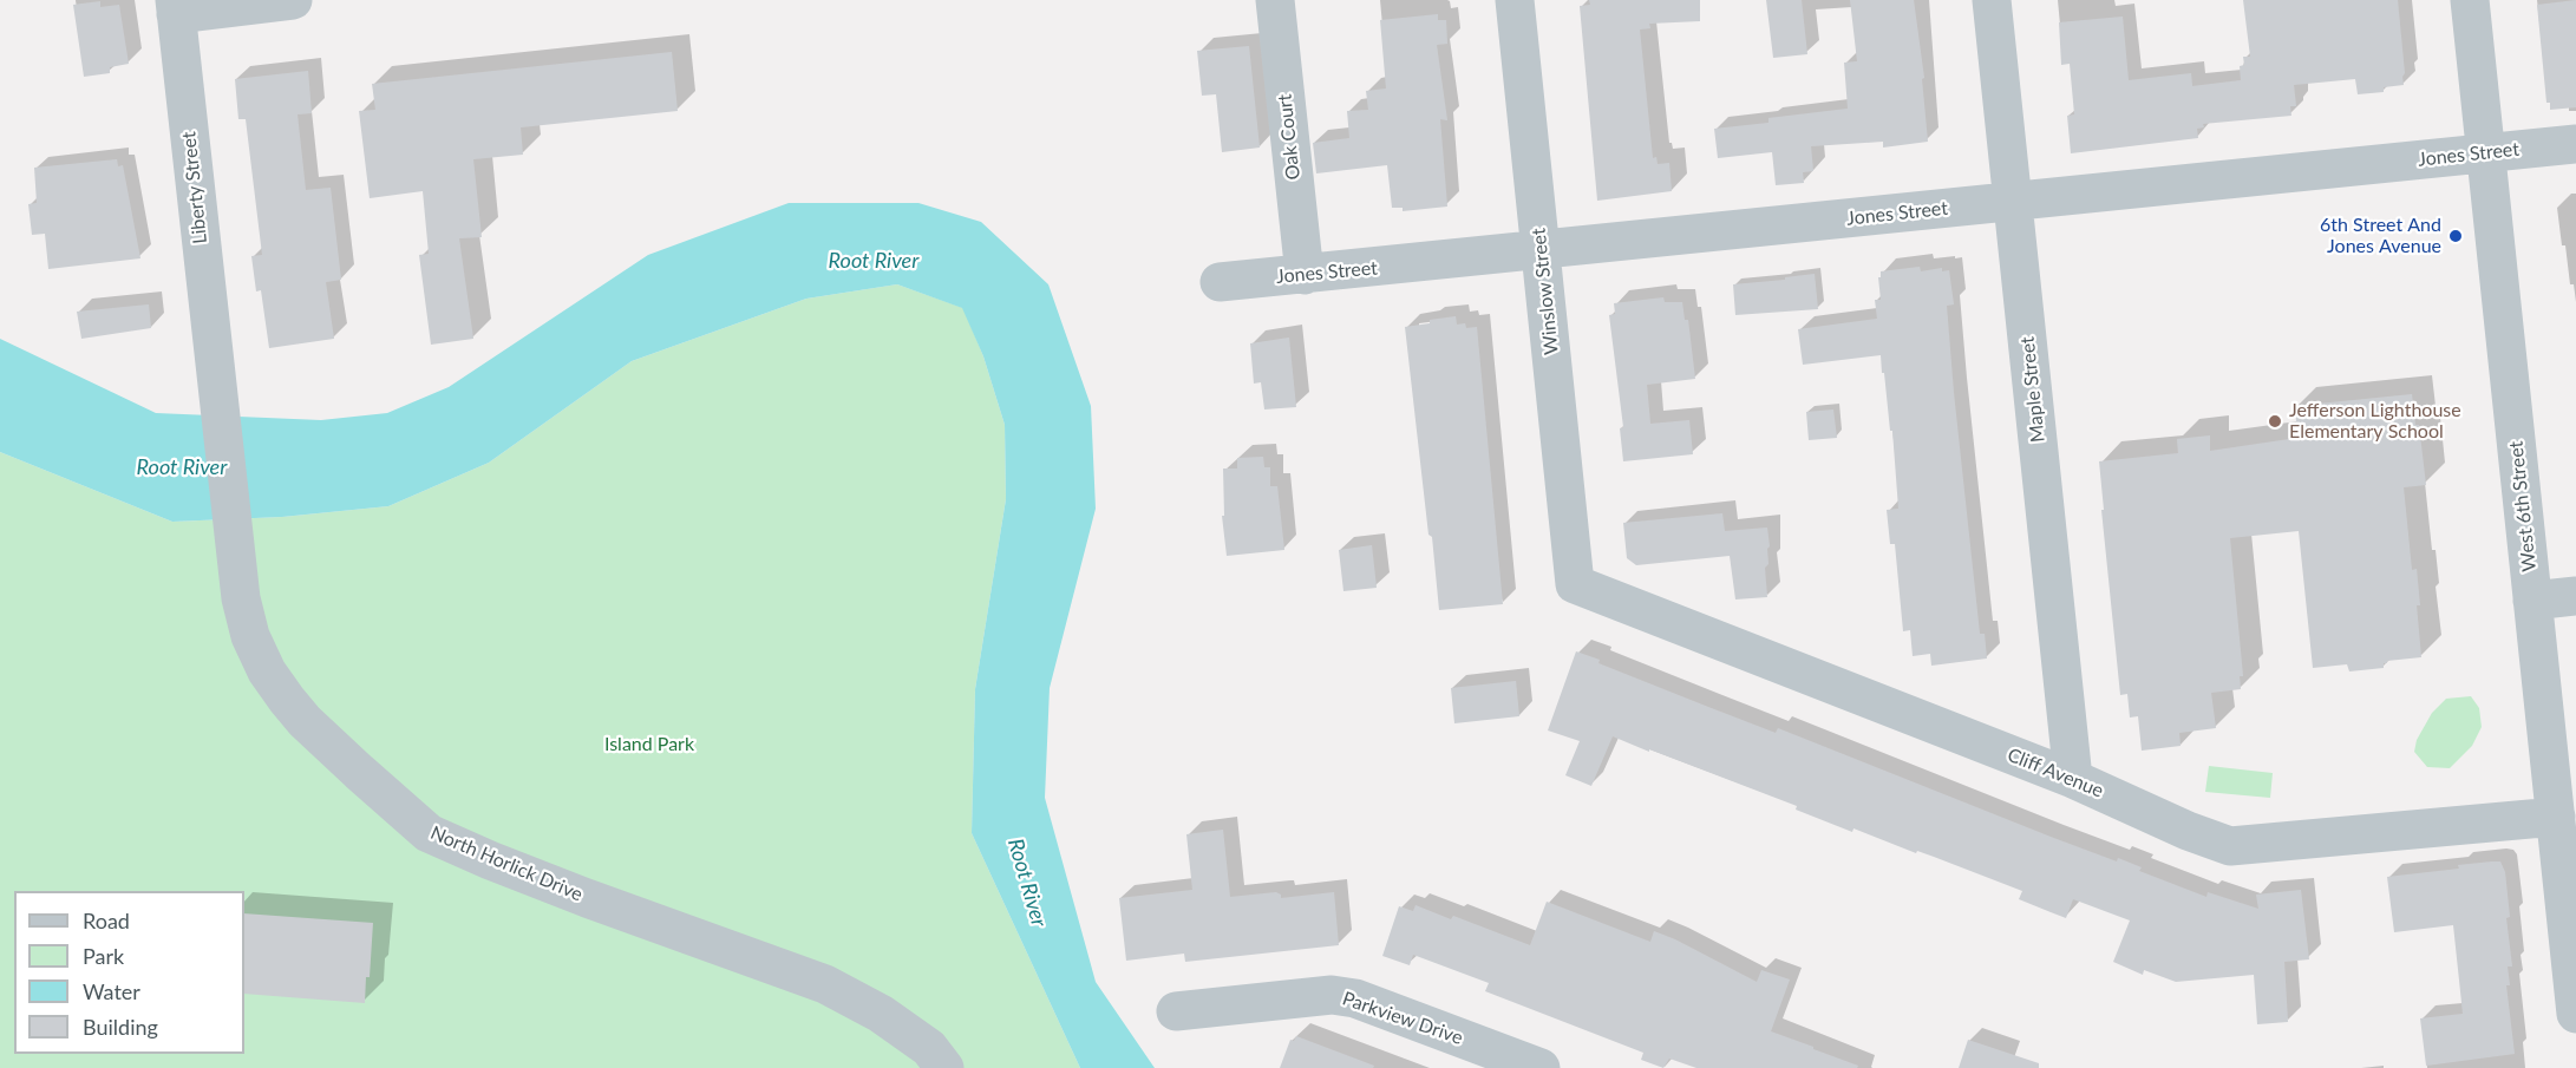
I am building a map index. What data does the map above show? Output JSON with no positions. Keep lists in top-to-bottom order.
{
  "streets": {
    "street": [
      "Oak Court",
      "Jones Street",
      "Liberty Street",
      "Winslow Street",
      "Maple Street",
      "West 6th Street",
      "Cliff Avenue",
      "North Horlick Drive",
      "Parkview Drive"
    ]
  },
  "crossings": [
    ["Oak Court", "Jones Street"],
    ["Jones Street", "Winslow Street"],
    ["Jones Street", "Maple Street"],
    ["Jones Street", "West 6th Street"],
    ["Liberty Street", "North Horlick Drive"],
    ["Winslow Street", "Cliff Avenue"],
    ["Maple Street", "Cliff Avenue"],
    ["West 6th Street", "Cliff Avenue"]
  ],
  "water": ["Root River"],
  "parks": ["Island Park"],
  "places": ["6th Street And Jones Avenue", "Jefferson Lighthouse Elementary School"],
  "legend": [
    "Road",
    "Park",
    "Water",
    "Building"
  ]
}
